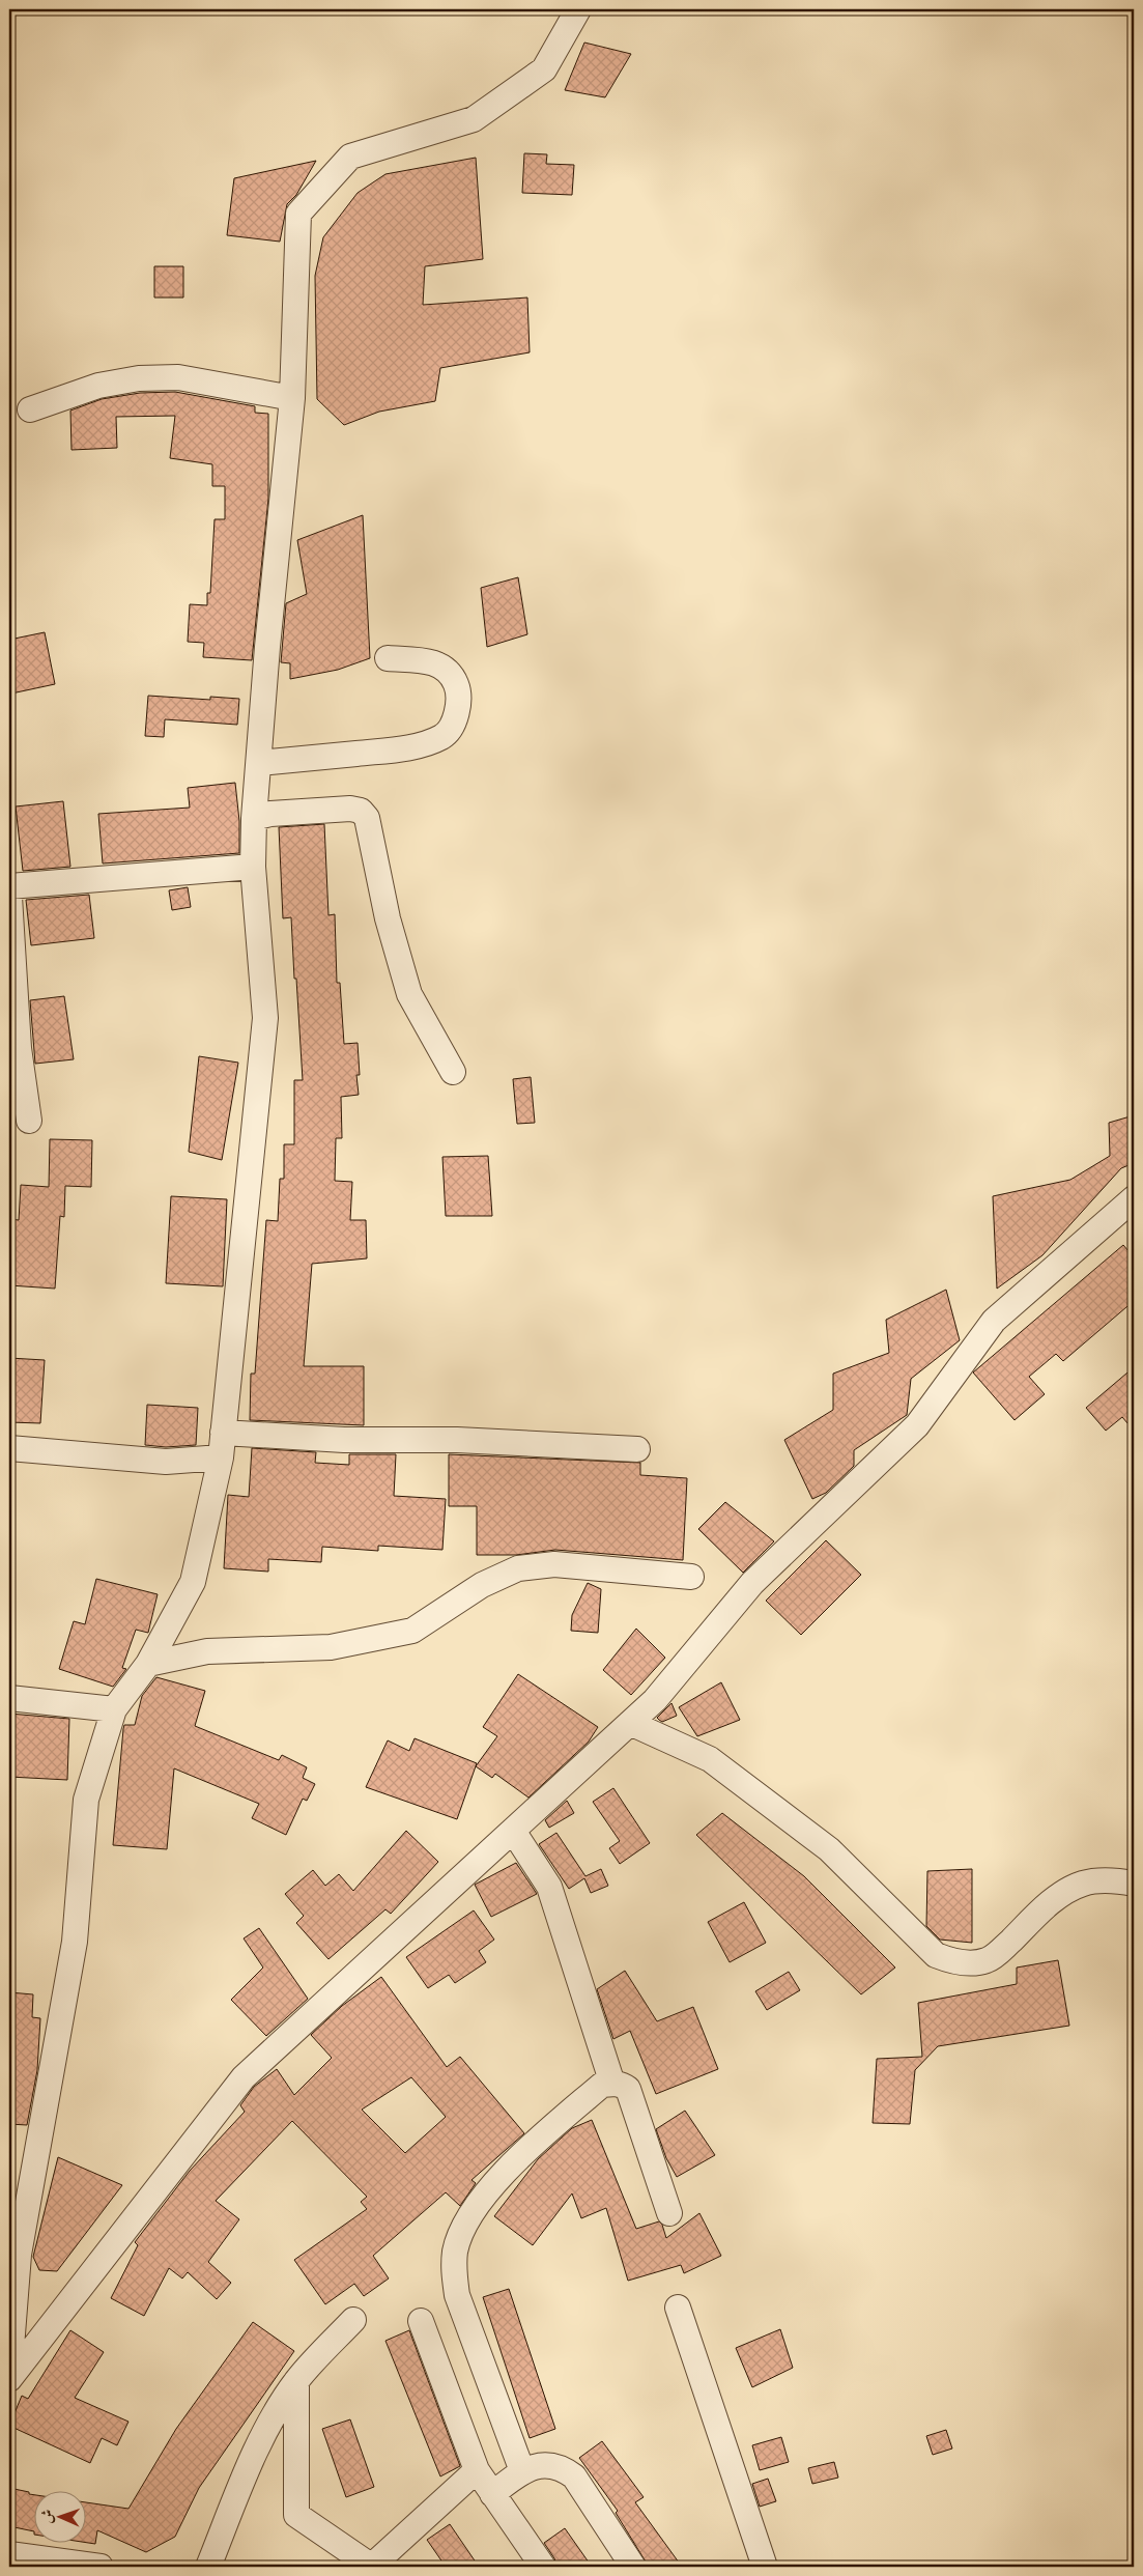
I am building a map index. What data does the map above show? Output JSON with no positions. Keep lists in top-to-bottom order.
{
  "north": "left"
}
